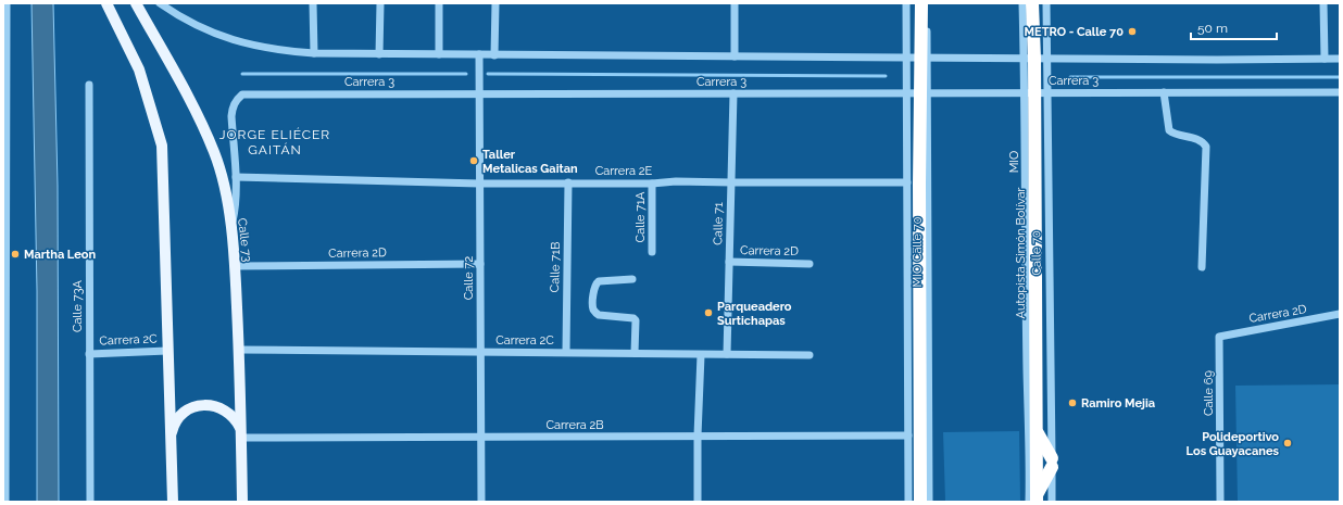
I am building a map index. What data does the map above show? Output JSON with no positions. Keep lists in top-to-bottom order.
{
  "streets": {
    "highway": ["Autopista Simón Bolívar"],
    "main road": ["Calle 73"],
    "street": [
      "Carrera 3",
      "MIO",
      "Carrera 2E",
      "Calle 71A",
      "Calle 71",
      "Carrera 2D",
      "MIO Calle 70",
      "Calle 70",
      "Calle 71B",
      "Calle 72",
      "Calle 73A",
      "Carrera 2C",
      "Calle 69",
      "Carrera 2B"
    ]
  },
  "crossings": [
    ["Carrera 3", "MIO"],
    ["Carrera 3", "Carrera 2E"],
    ["Carrera 3", "Calle 71"],
    ["Carrera 3", "Calle 73"],
    ["Carrera 3", "MIO Calle 70"],
    ["Carrera 3", "Autopista Simón Bolívar"],
    ["Carrera 3", "Calle 70"],
    ["Carrera 3", "Calle 72"],
    ["MIO", "Autopista Simón Bolívar"],
    ["Carrera 2E", "Calle 71A"],
    ["Carrera 2E", "Calle 71"],
    ["Carrera 2E", "Calle 71B"],
    ["Carrera 2E", "Calle 72"],
    ["Calle 71", "Carrera 2D"],
    ["Calle 71", "Carrera 2C"],
    ["Calle 73", "Carrera 2D"],
    ["Calle 73", "Carrera 2C"],
    ["Calle 73", "Carrera 2B"],
    ["Carrera 2D", "Calle 72"],
    ["Carrera 2D", "Calle 69"],
    ["Calle 71B", "Carrera 2C"],
    ["Calle 72", "Carrera 2C"],
    ["Calle 72", "Carrera 2B"],
    ["Calle 73A", "Carrera 2C"]
  ],
  "districts": ["JORGE ELIÉCER GAITÁN"],
  "places": [
    "METRO - Calle 70",
    "Taller Metalicas Gaitan",
    "Martha Leon",
    "Parqueadero Surtichapas",
    "Ramiro Mejia",
    "Polideportivo Los Guayacanes"
  ],
  "scale_bar": "50 m"
}
